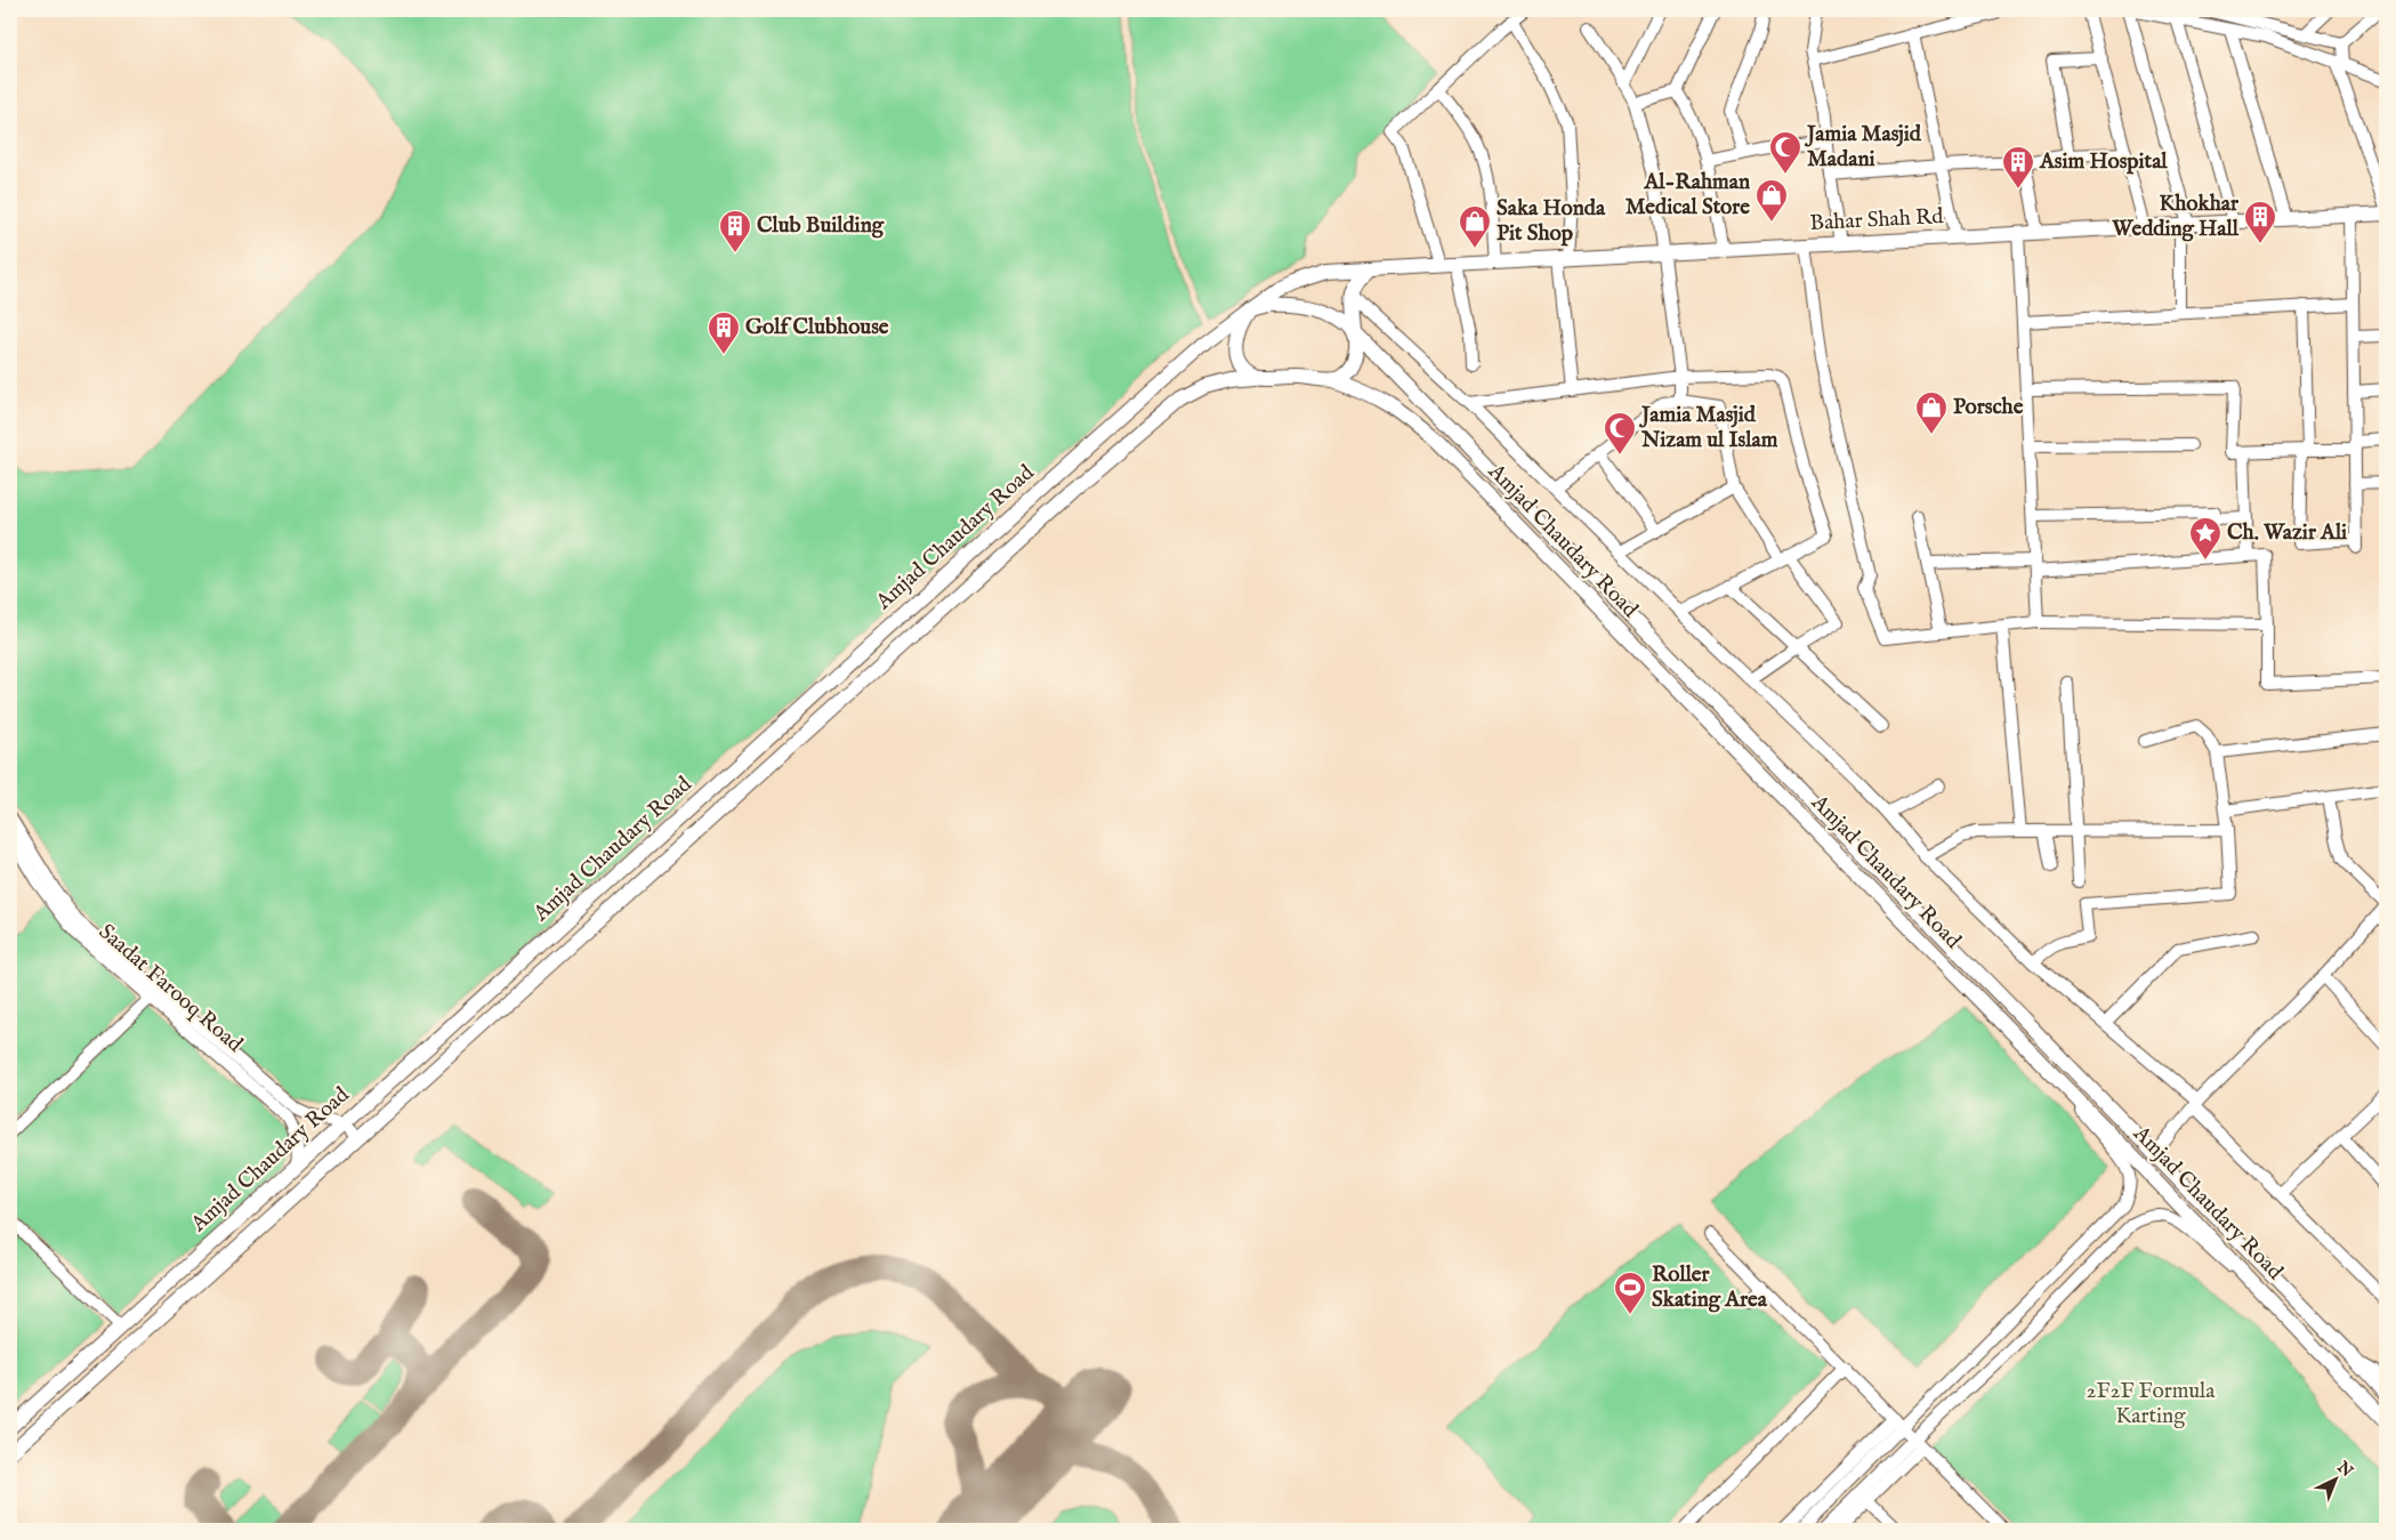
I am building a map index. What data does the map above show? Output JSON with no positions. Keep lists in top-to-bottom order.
{
  "streets": {
    "main road": ["Bahar Shah Rd", "Amjad Chaudary Road"],
    "street": ["Saadat Farooq Road"]
  },
  "crossings": [
    ["Bahar Shah Rd", "Amjad Chaudary Road"],
    ["Amjad Chaudary Road", "Saadat Farooq Road"]
  ],
  "parks": ["2F2F Formula Karting"],
  "places": {
    "mosque": ["Jamia Masjid Madani", "Jamia Masjid Nizam ul Islam"],
    "building": [
      "Asim Hospital",
      "Khokhar Wedding Hall",
      "Club Building",
      "Golf Clubhouse"
    ],
    "shop": ["Al-Rahman Medical Store", "Saka Honda Pit Shop", "Porsche"],
    "place": ["Ch. Wazir Ali"],
    "sports": ["Roller Skating Area"]
  },
  "north": "top right"
}
